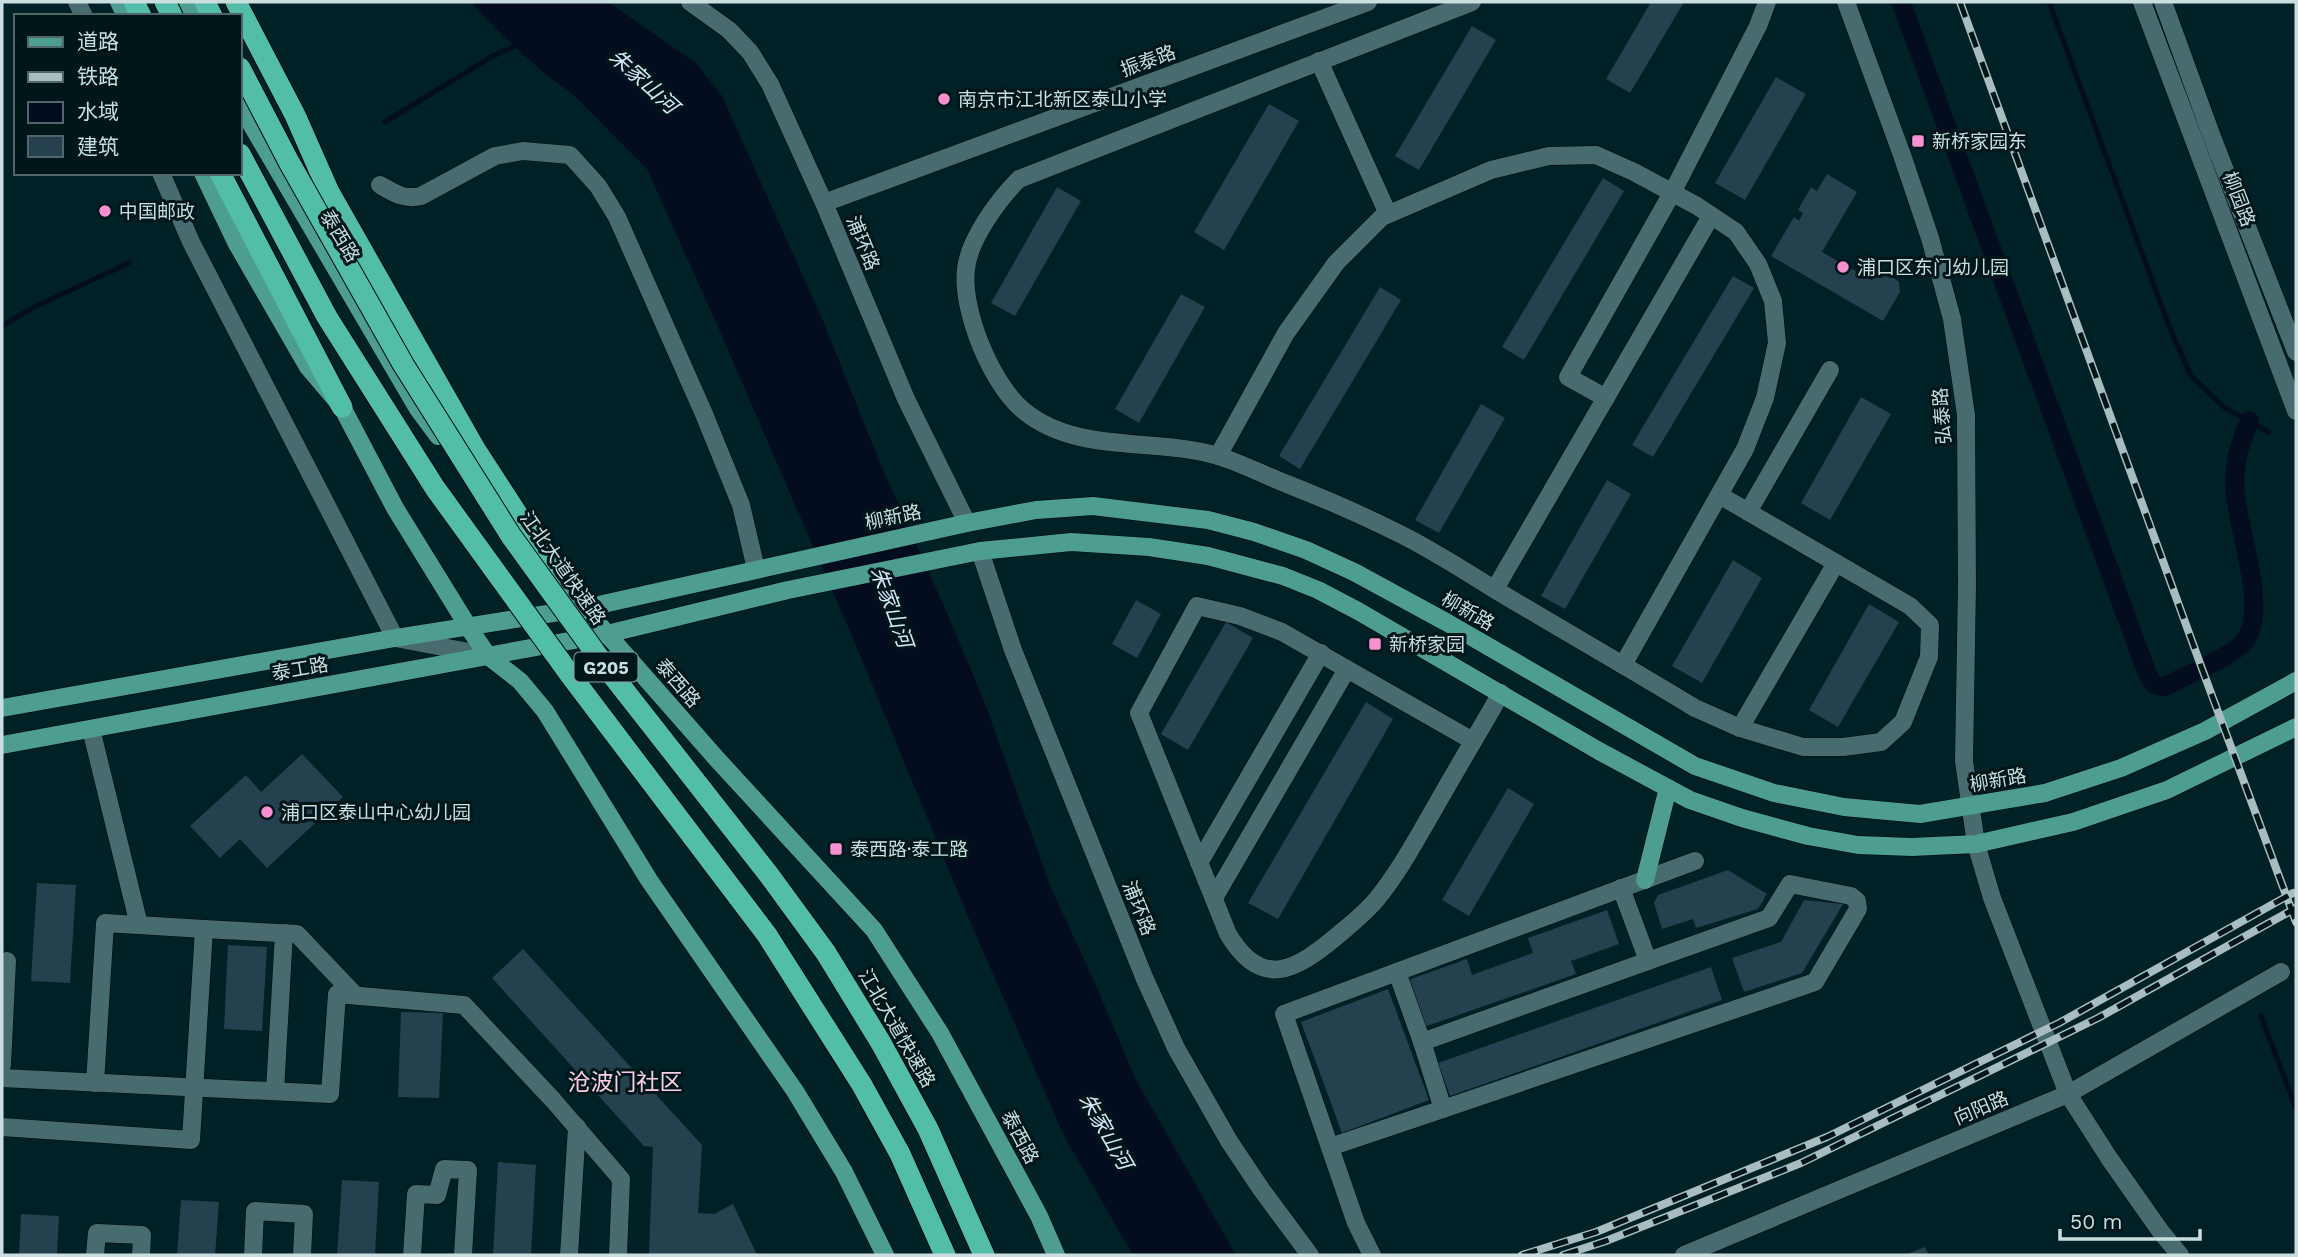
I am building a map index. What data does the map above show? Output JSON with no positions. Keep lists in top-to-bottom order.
{
  "streets": {
    "highway": ["江北大道快速路", "G205"],
    "main road": ["泰西路", "柳新路", "泰工路"],
    "street": [
      "振泰路",
      "柳园路",
      "浦环路",
      "弘泰路",
      "向阳路"
    ]
  },
  "crossings": [
    ["振泰路", "浦环路"],
    ["泰西路", "柳新路"],
    ["泰西路", "泰工路"],
    ["浦环路", "柳新路"],
    ["弘泰路", "柳新路"],
    ["弘泰路", "向阳路"],
    ["柳新路", "泰工路"]
  ],
  "districts": ["沧波门社区"],
  "water": ["朱家山河"],
  "places": {
    "other": [
      "南京市江北新区泰山小学",
      "中国邮政",
      "浦口区东门幼儿园",
      "浦口区泰山中心幼儿园"
    ],
    "transit": ["新桥家园东", "新桥家园", "泰西路·泰工路"]
  },
  "legend": [
    "道路",
    "铁路",
    "水域",
    "建筑"
  ],
  "scale_bar": "50 m"
}
